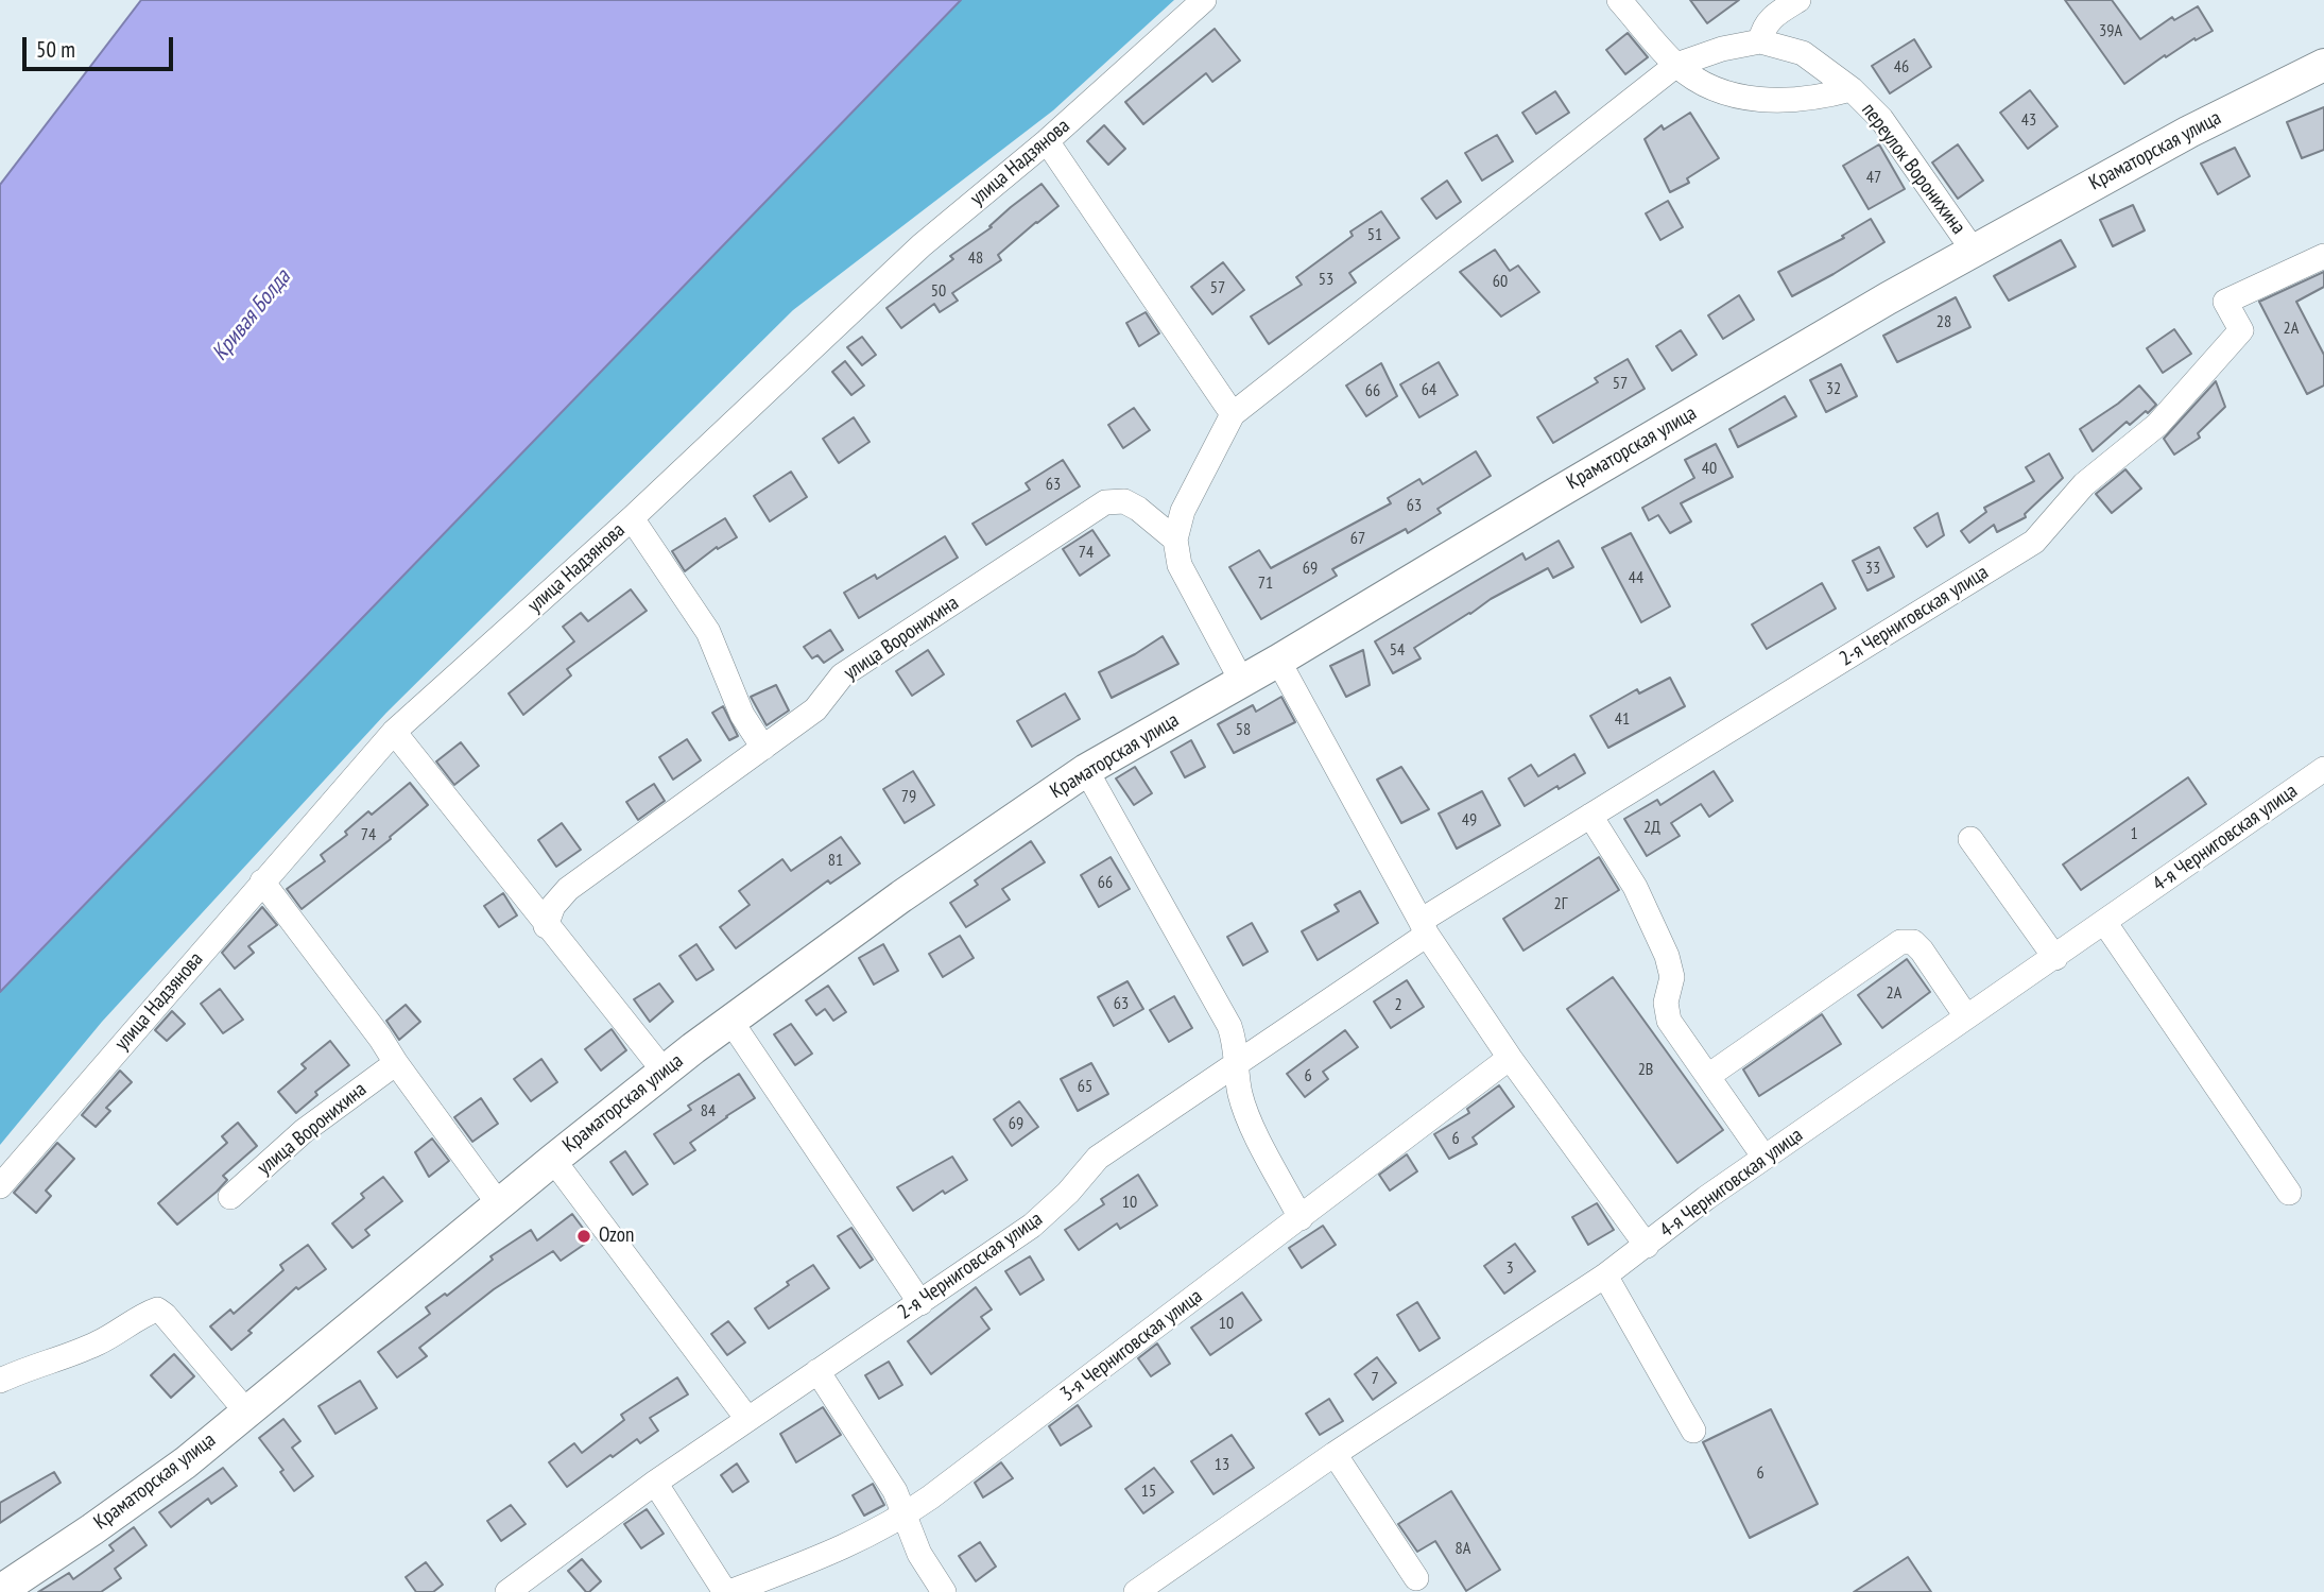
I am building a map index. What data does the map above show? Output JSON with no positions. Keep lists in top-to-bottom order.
{
  "streets": {
    "main road": ["Краматорская улица"],
    "street": [
      "улица Надзянова",
      "переулок Воронихина",
      "2-я Черниговская улица",
      "улица Воронихина",
      "4-я Черниговская улица",
      "3-я Черниговская улица"
    ]
  },
  "crossings": [
    ["Краматорская улица", "переулок Воронихина"]
  ],
  "water": ["Кривая Болда"],
  "places": ["Ozon"],
  "house_numbers": [
    "39А",
    "46",
    "43",
    "47",
    "51",
    "48",
    "53",
    "60",
    "57",
    "50",
    "28",
    "2А",
    "57",
    "32",
    "64",
    "66",
    "40",
    "63",
    "63",
    "67",
    "74",
    "69",
    "33",
    "44",
    "71",
    "54",
    "41",
    "58",
    "79",
    "49",
    "2Д",
    "1",
    "74",
    "81",
    "66",
    "2Г",
    "2А",
    "63",
    "2",
    "2В",
    "6",
    "65",
    "84",
    "69",
    "6",
    "10",
    "3",
    "10",
    "7",
    "13",
    "6",
    "15",
    "8А"
  ],
  "scale_bar": "50 m"
}
